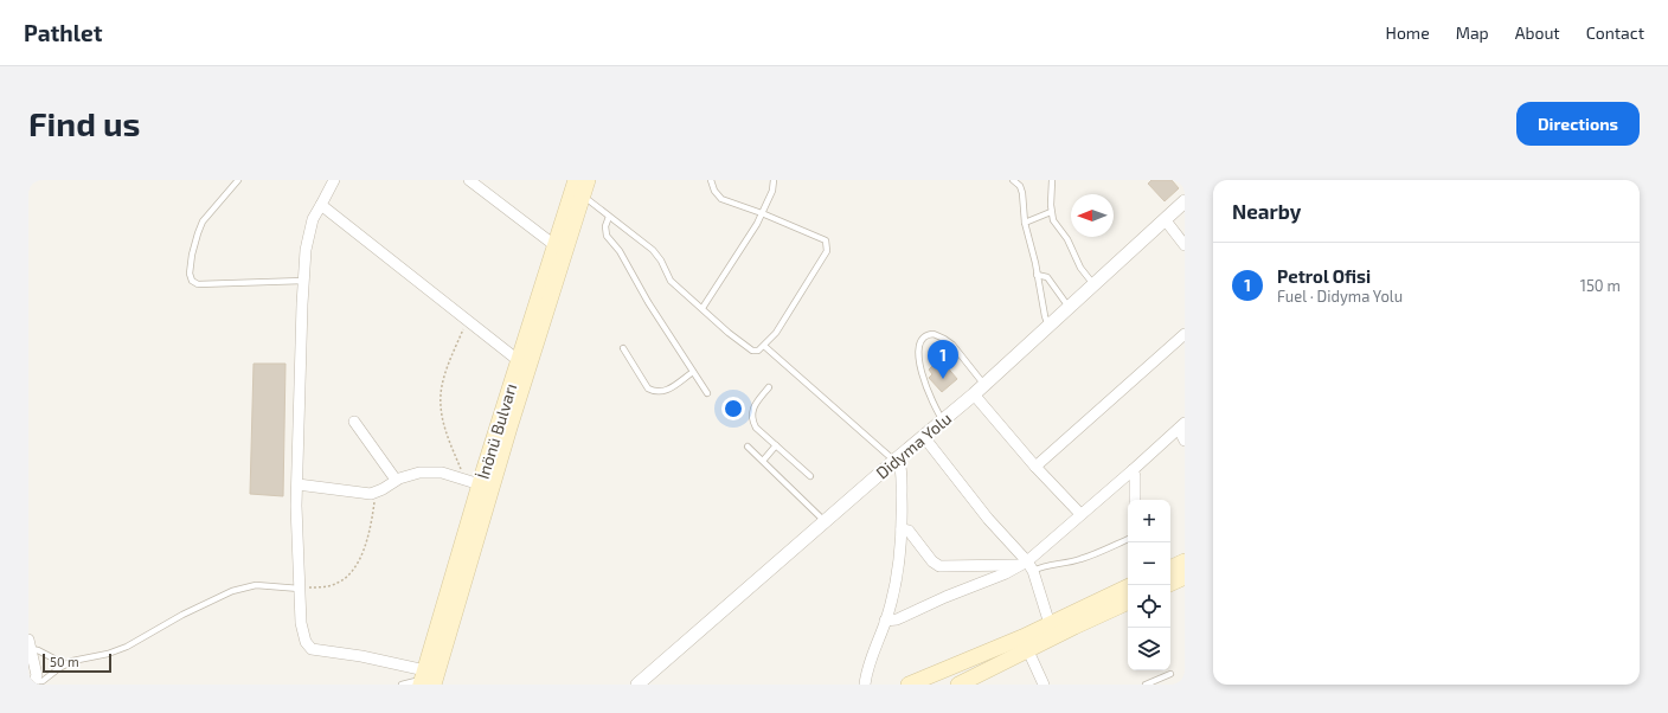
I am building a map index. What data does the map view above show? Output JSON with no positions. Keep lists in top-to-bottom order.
{
  "streets": {
    "main road": ["İnönü Bulvarı"],
    "street": ["Didyma Yolu"]
  },
  "scale_bar": "50 m",
  "north": "left",
  "page": {
    "header": "Pathlet",
    "nav": [
      "Home",
      "Map",
      "About",
      "Contact"
    ],
    "buttons": "Directions",
    "title": "Find us",
    "heading": "Nearby",
    "list": [
      {
        "mark": "1",
        "name": "Petrol Ofisi",
        "note": "Fuel · Didyma Yolu",
        "value": "150 m"
      }
    ],
    "pins": "1",
    "map_buttons": ["+", "−"],
    "scale": "50 m"
  }
}
